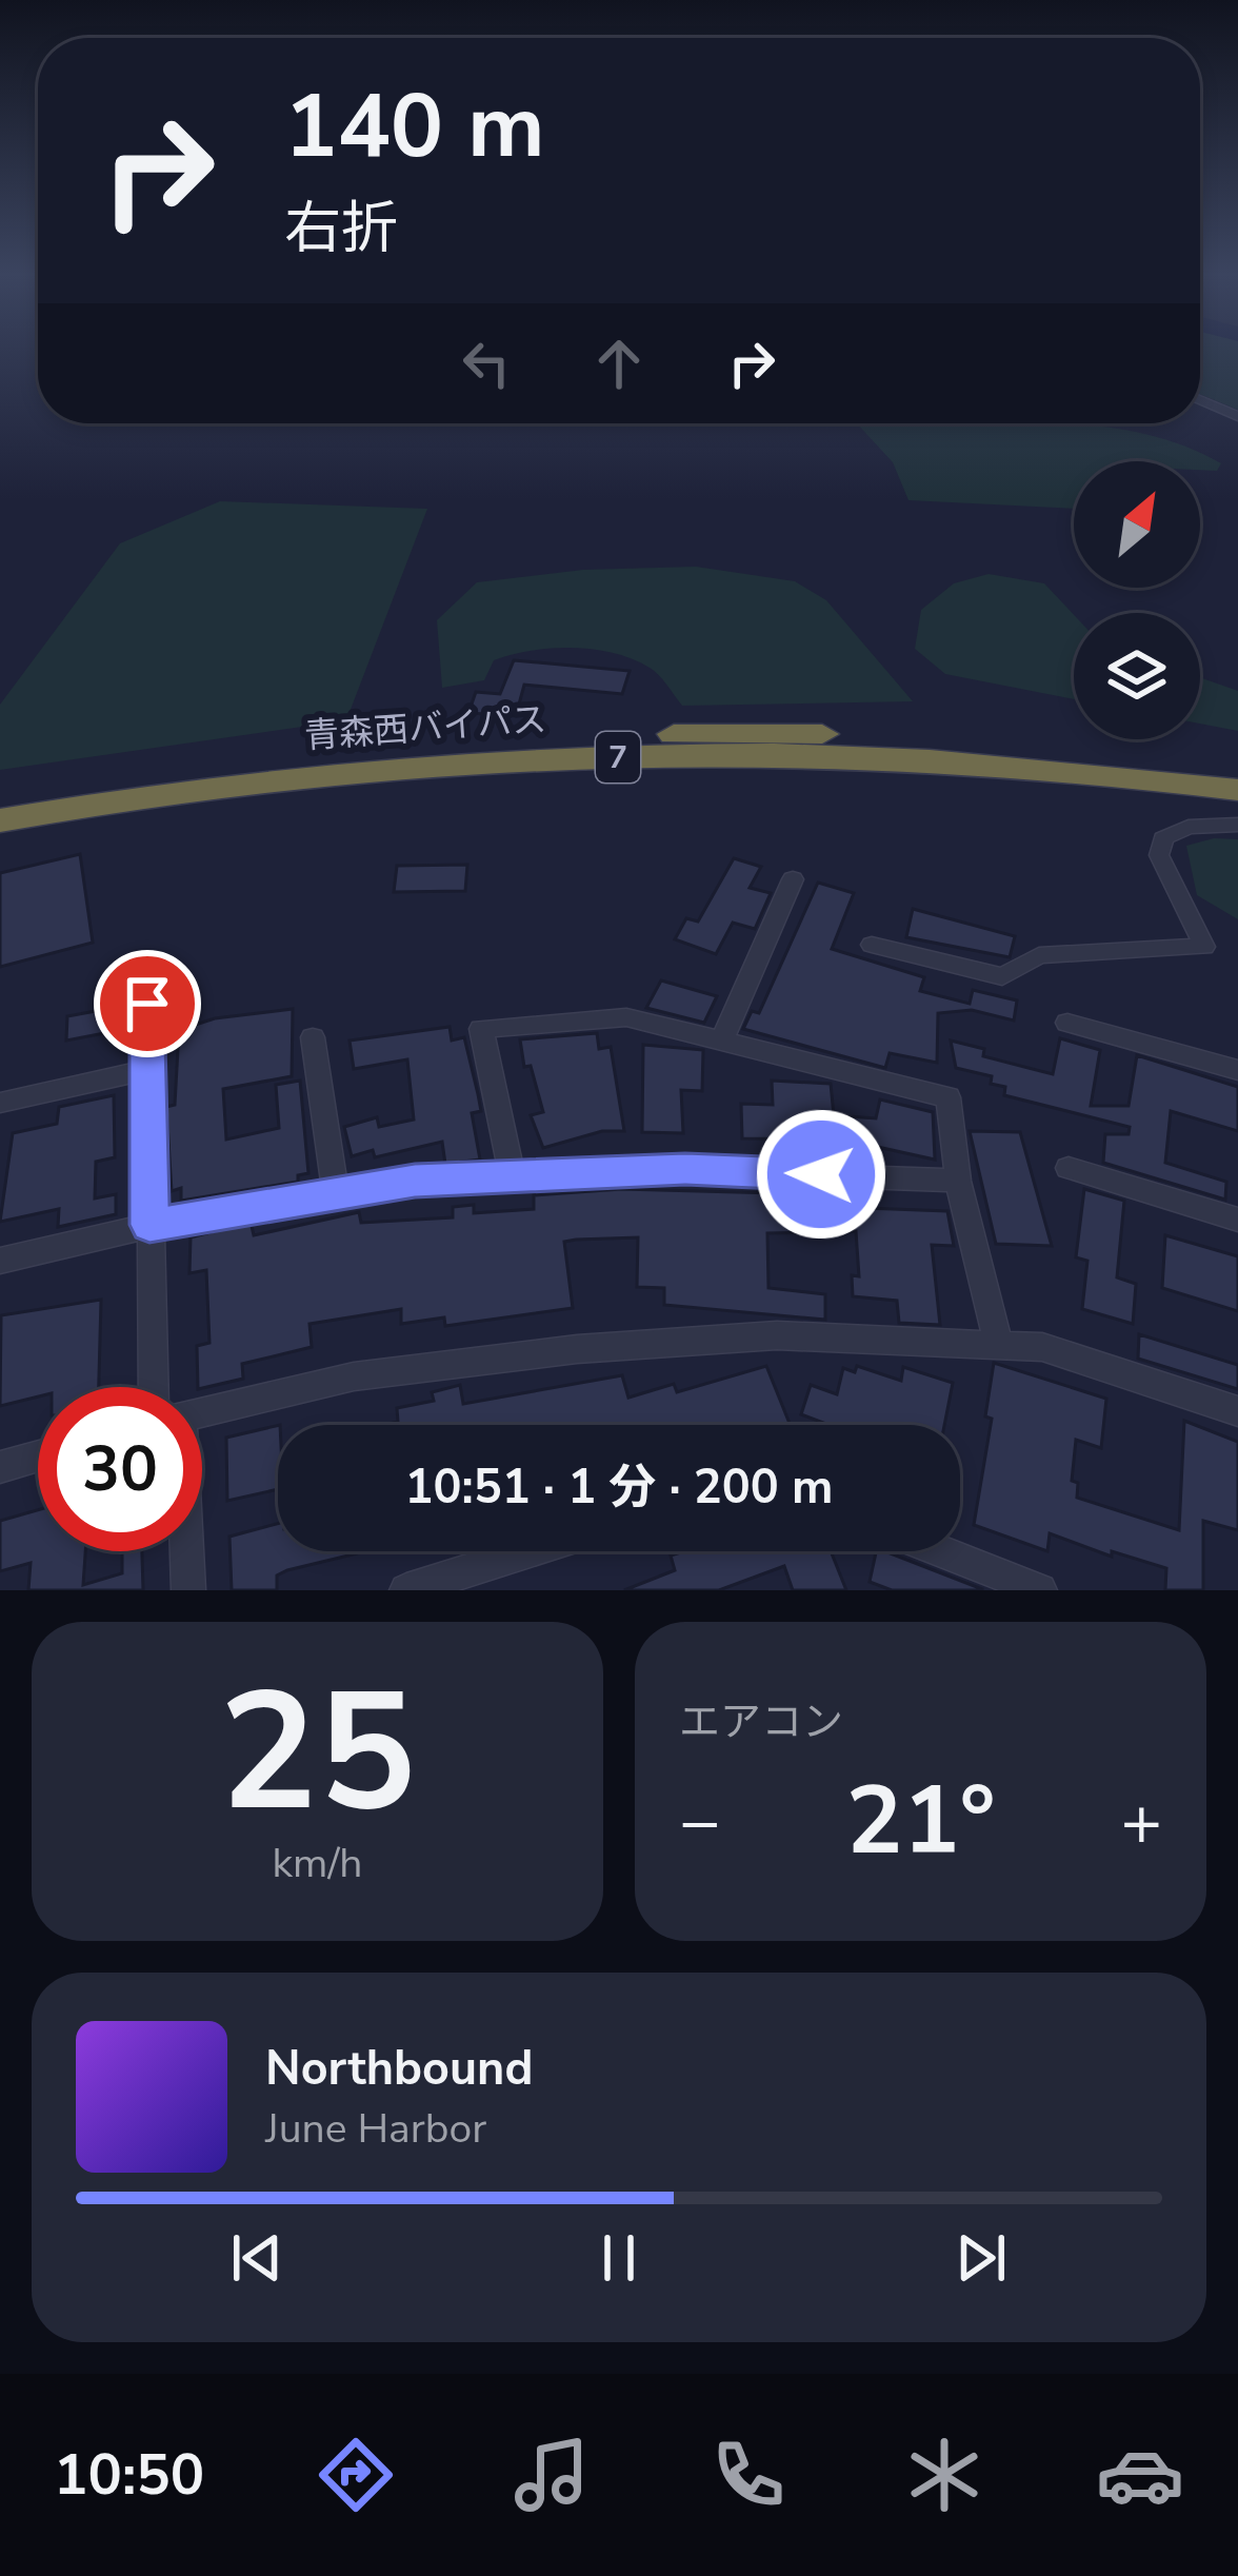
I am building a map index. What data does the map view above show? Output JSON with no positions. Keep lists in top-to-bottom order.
{
  "streets": {
    "highway": ["青森西バイパス", "7"]
  },
  "north": "top right",
  "page": {
    "turn": ["140 m", "右折"],
    "limit": "30",
    "trip": "10:51 · 1 分 · 200 m",
    "tile": [
      ["25", "km/h"],
      "エアコン"
    ],
    "heat": ["−", "21°", "+"],
    "song": ["Northbound", "June Harbor"],
    "tabs": "10:50"
  }
}
